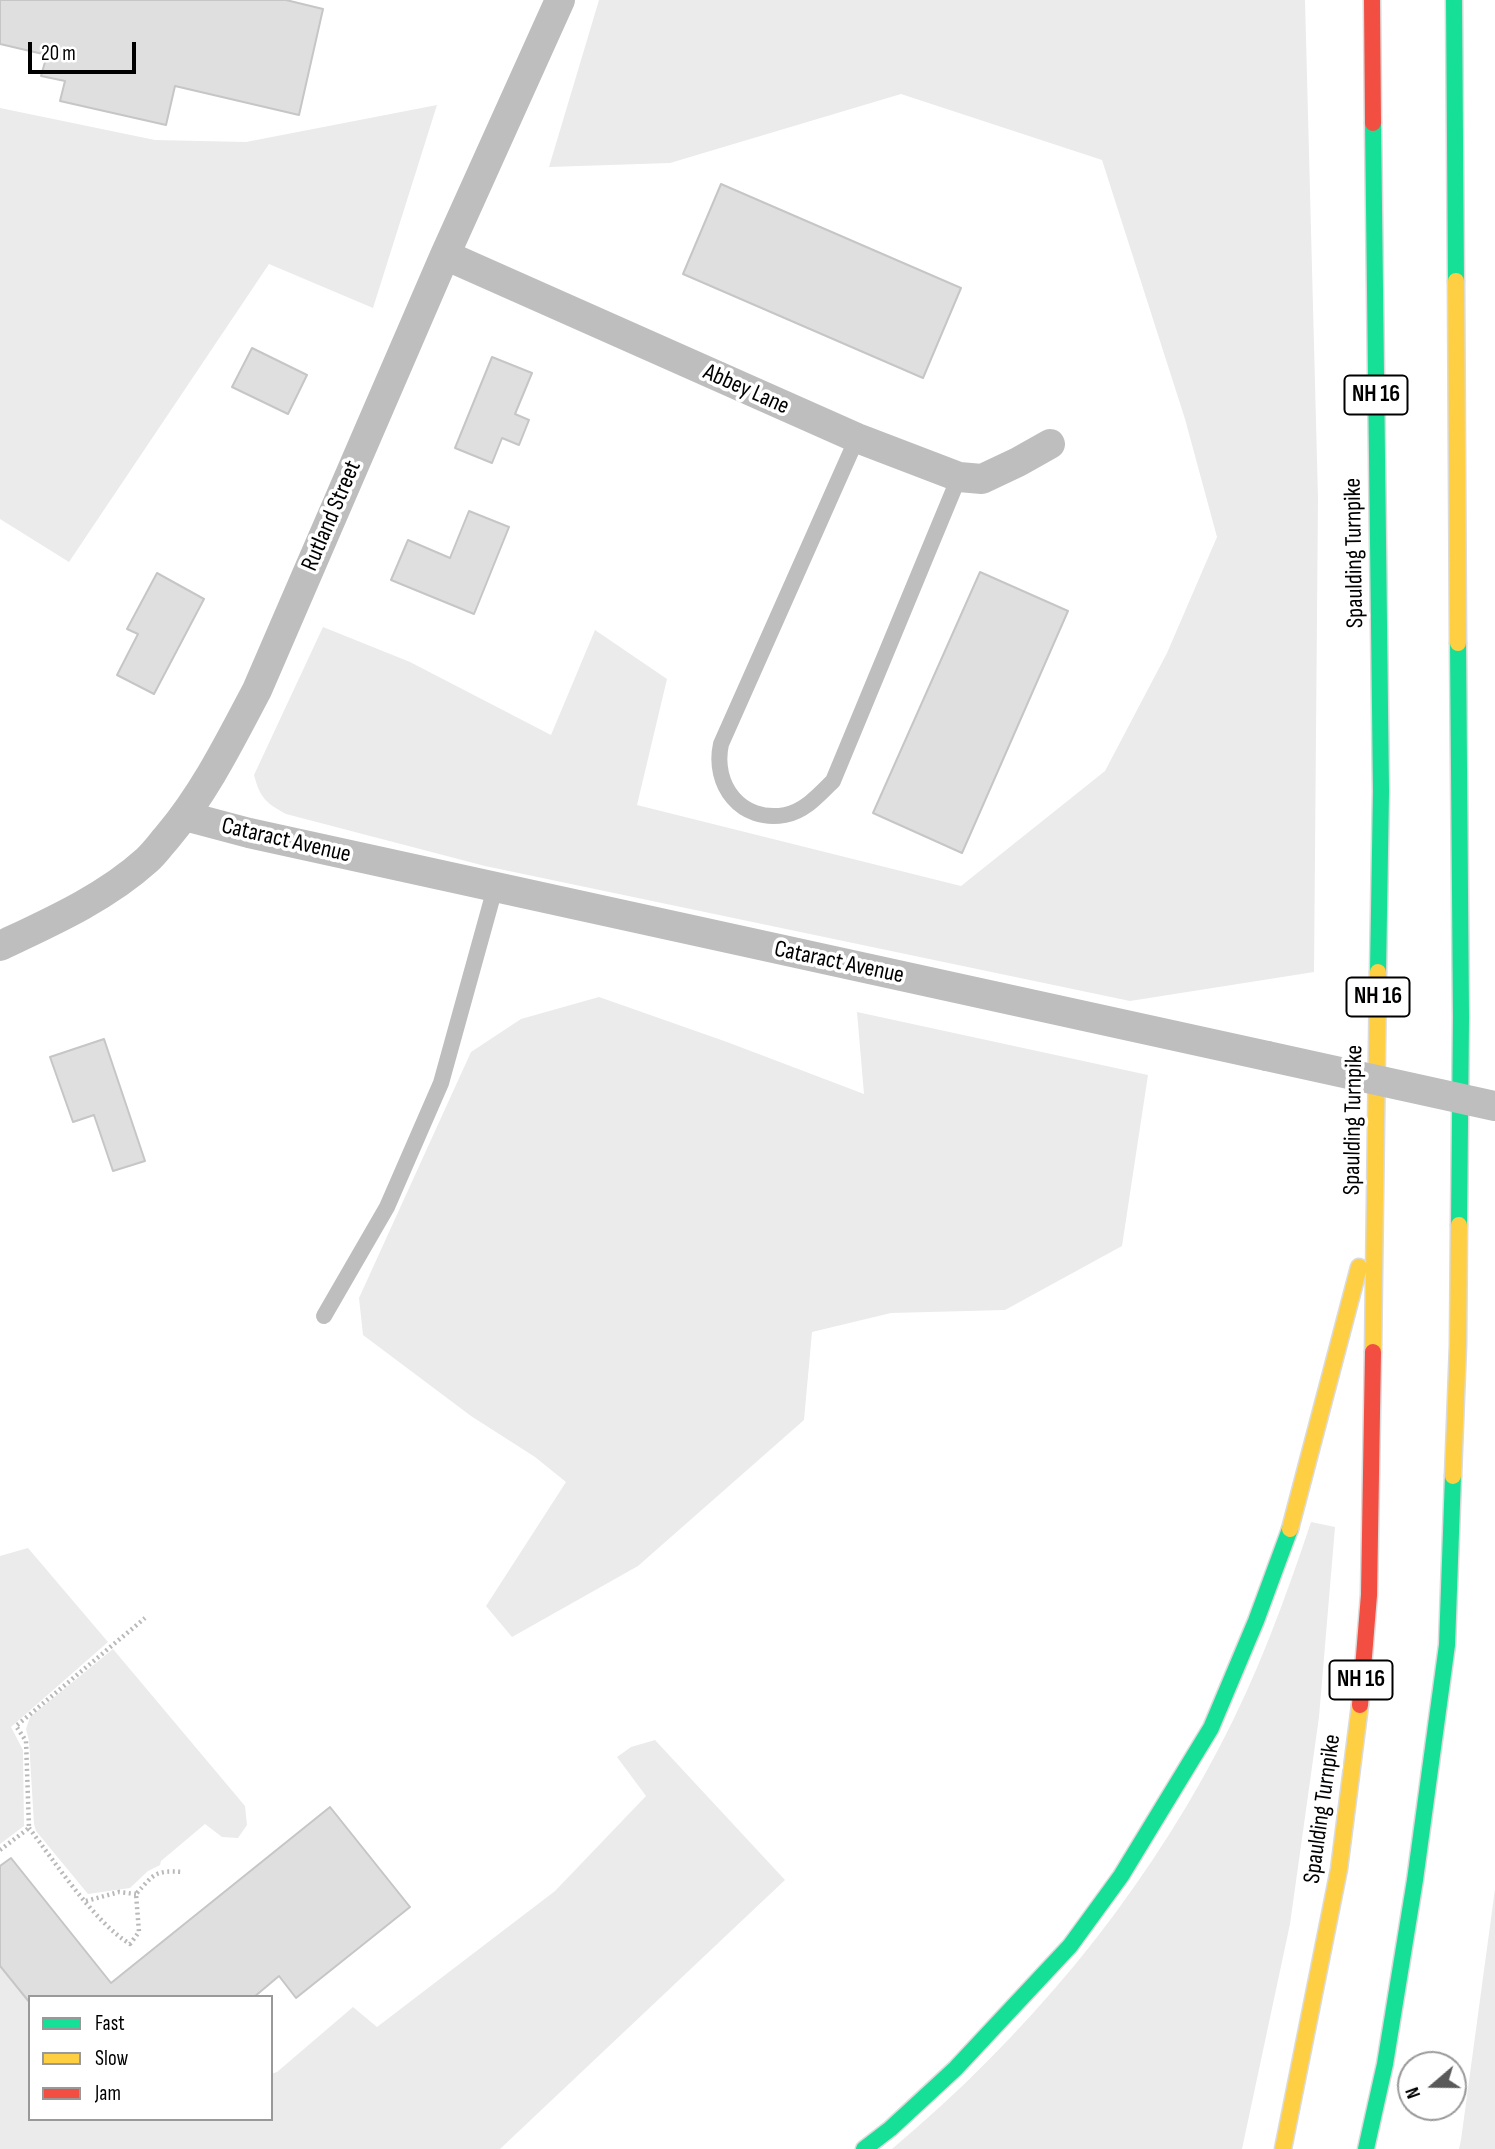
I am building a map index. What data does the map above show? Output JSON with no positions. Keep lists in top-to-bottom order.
{
  "streets": {
    "highway": ["NH 16", "Spaulding Turnpike"],
    "street": ["Abbey Lane", "Rutland Street", "Cataract Avenue"]
  },
  "crossings": [
    ["Abbey Lane", "Rutland Street"],
    ["Rutland Street", "Cataract Avenue"]
  ],
  "legend": ["Fast", "Slow", "Jam"],
  "scale_bar": "20 m",
  "north": "left"
}
